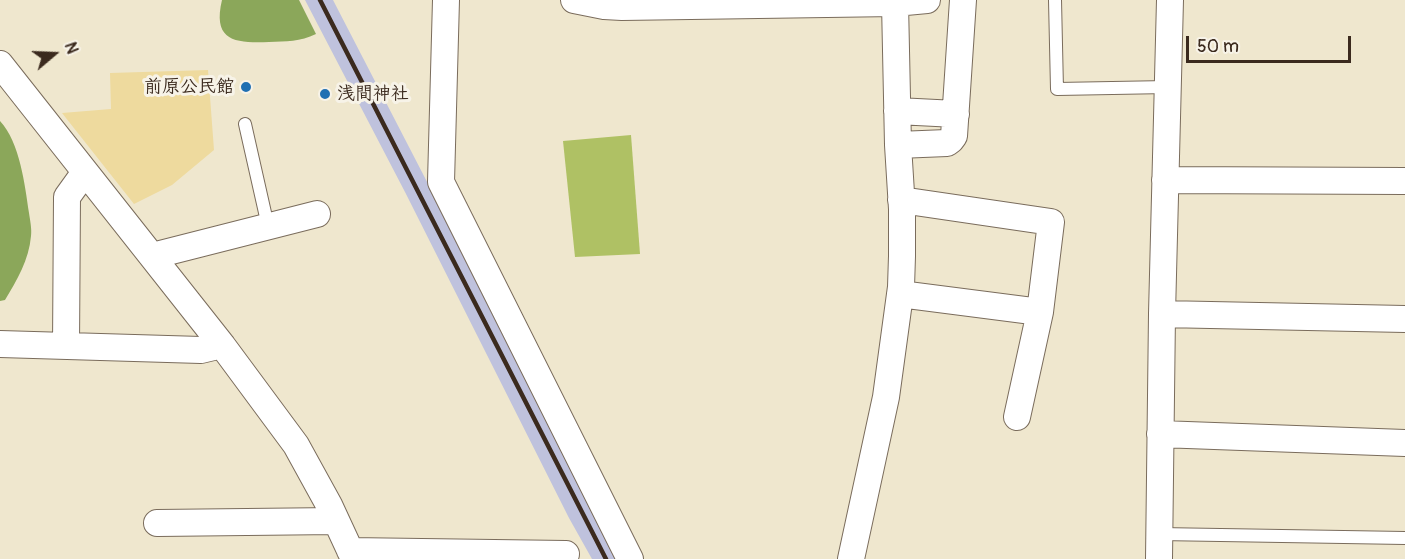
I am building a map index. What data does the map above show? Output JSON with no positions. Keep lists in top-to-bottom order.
{
  "places": ["前原公民館", "浅間神社"],
  "scale_bar": "50 m",
  "north": "right"
}
